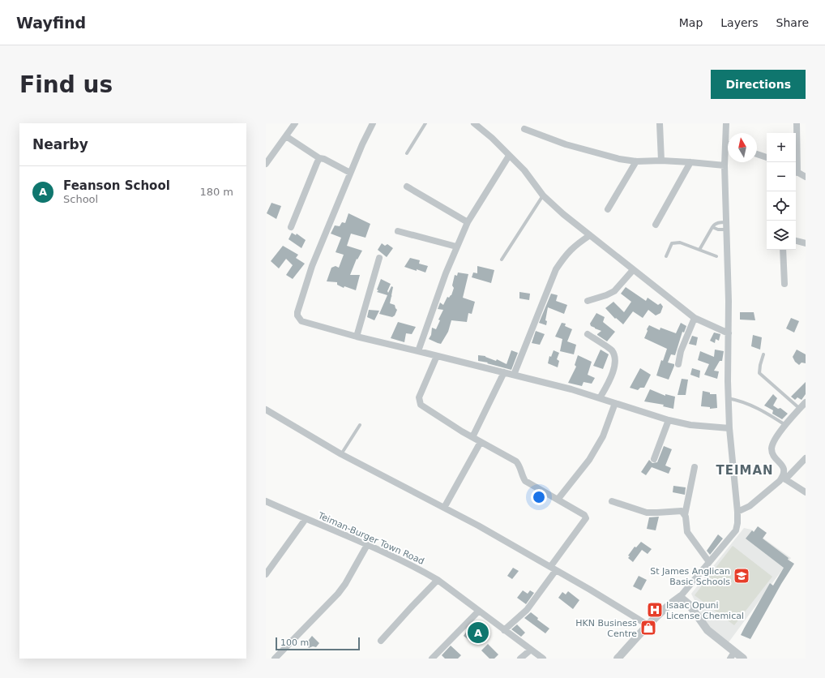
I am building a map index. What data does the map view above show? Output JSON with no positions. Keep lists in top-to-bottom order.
{
  "streets": {
    "street": ["Teiman-Burger Town Road"]
  },
  "districts": ["TEIMAN"],
  "places": {
    "school or university": ["St James Anglican Basic Schools"],
    "hospital": ["Isaac Opuni License Chemical"],
    "shop": ["HKN Business Centre"]
  },
  "scale_bar": "100 m",
  "north": "top",
  "page": {
    "header": "Wayfind",
    "nav": ["Map", "Layers", "Share"],
    "buttons": "Directions",
    "title": "Find us",
    "heading": "Nearby",
    "map_buttons": ["+", "−"],
    "list": [
      {
        "mark": "A",
        "name": "Feanson School",
        "note": "School",
        "value": "180 m"
      }
    ],
    "pins": "A",
    "scale": "100 m"
  }
}
